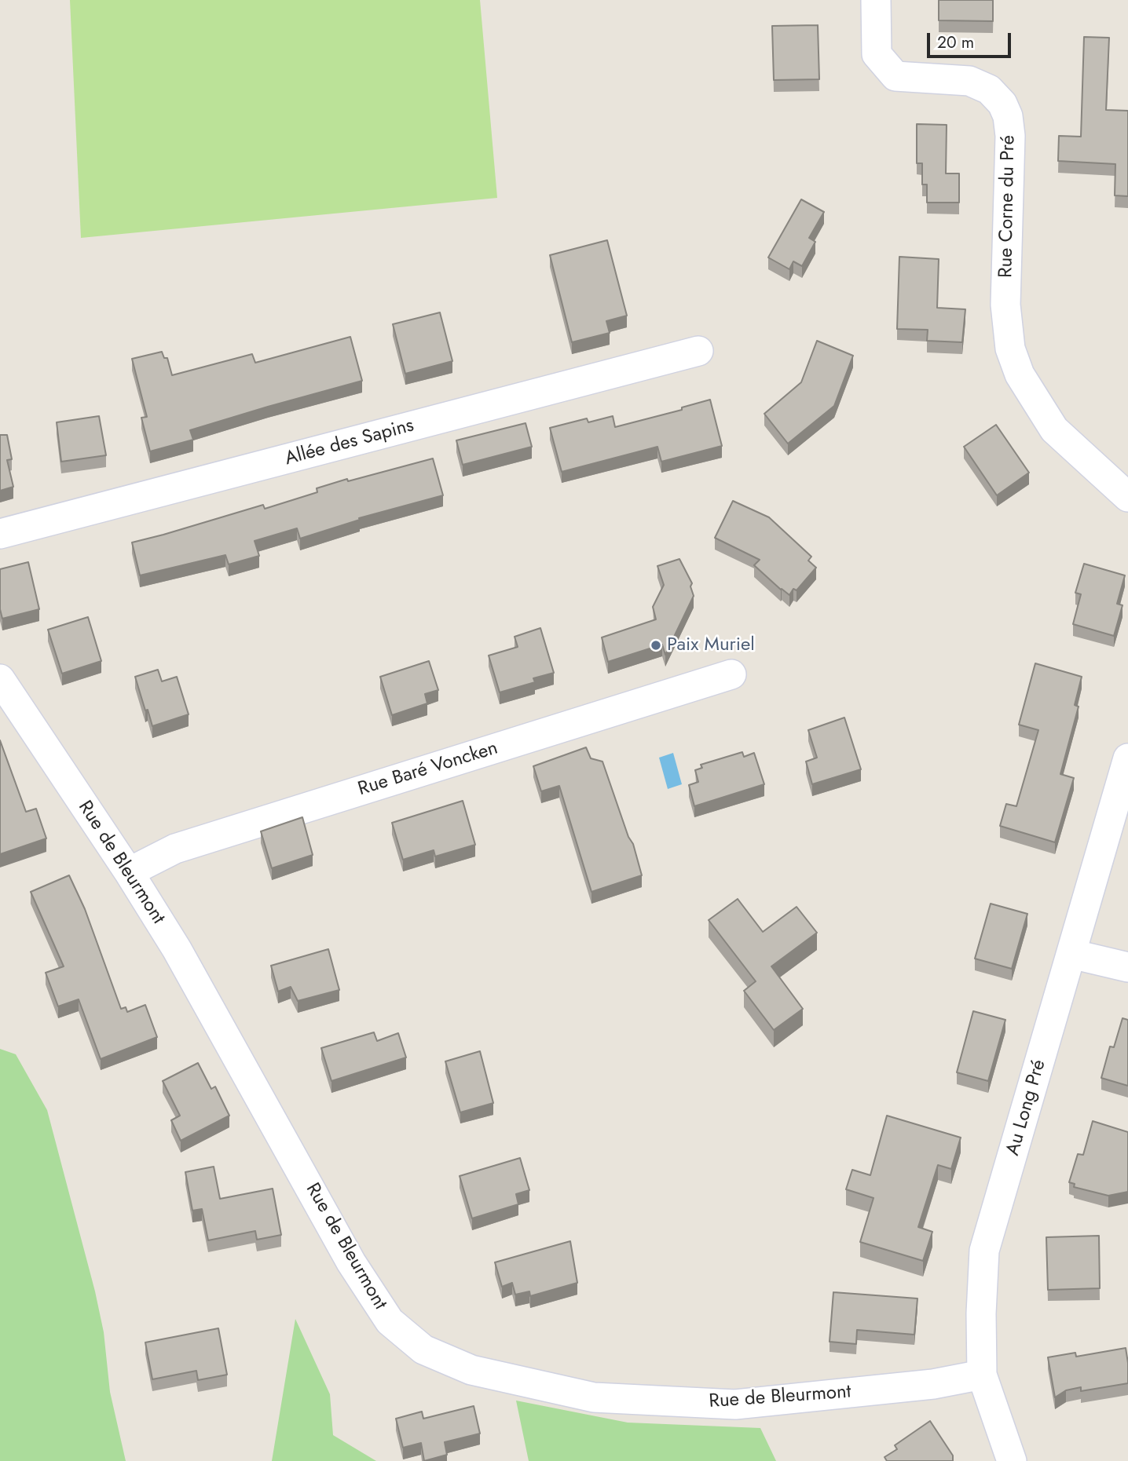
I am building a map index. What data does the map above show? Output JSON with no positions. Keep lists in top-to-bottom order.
{
  "streets": {
    "street": [
      "Rue Corne du Pré",
      "Allée des Sapins",
      "Rue Baré Voncken",
      "Rue de Bleurmont",
      "Au Long Pré"
    ]
  },
  "crossings": [
    ["Rue Baré Voncken", "Rue de Bleurmont"],
    ["Rue de Bleurmont", "Au Long Pré"]
  ],
  "places": ["Paix Muriel"],
  "scale_bar": "20 m"
}
